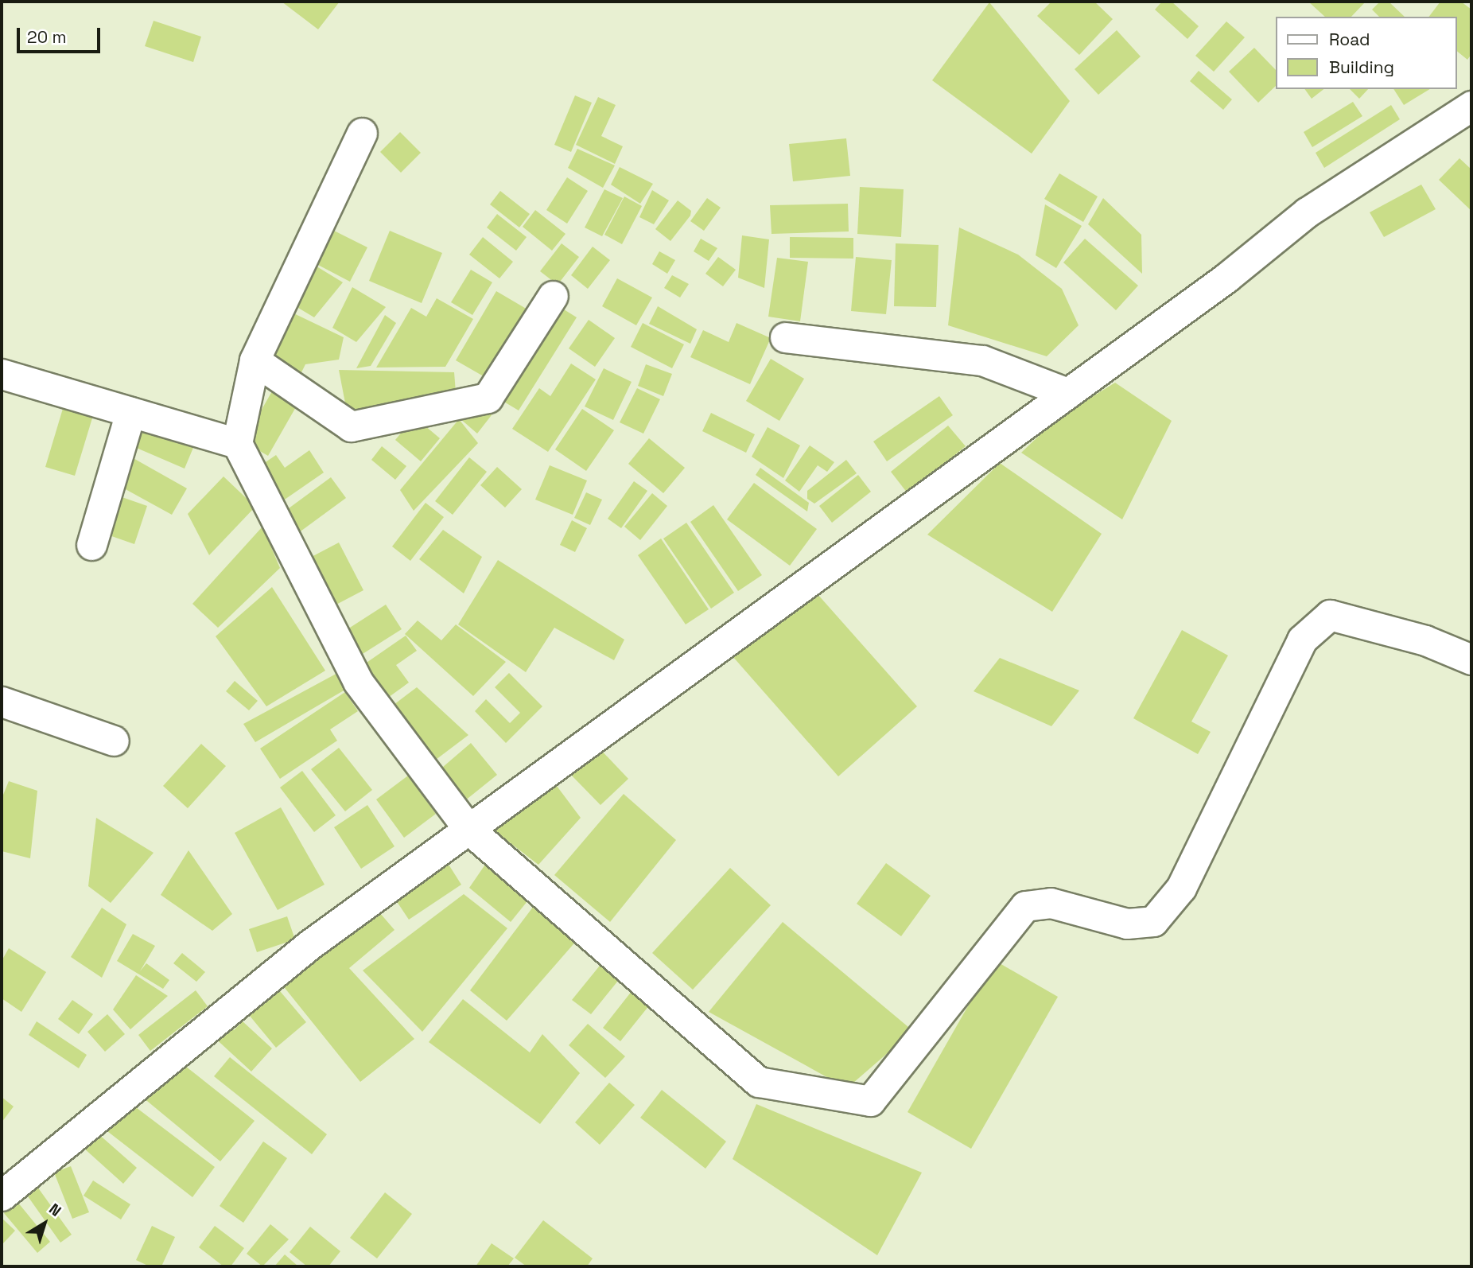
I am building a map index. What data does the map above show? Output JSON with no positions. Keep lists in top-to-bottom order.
{
  "legend": ["Road", "Building"],
  "scale_bar": "20 m",
  "north": "top right"
}
